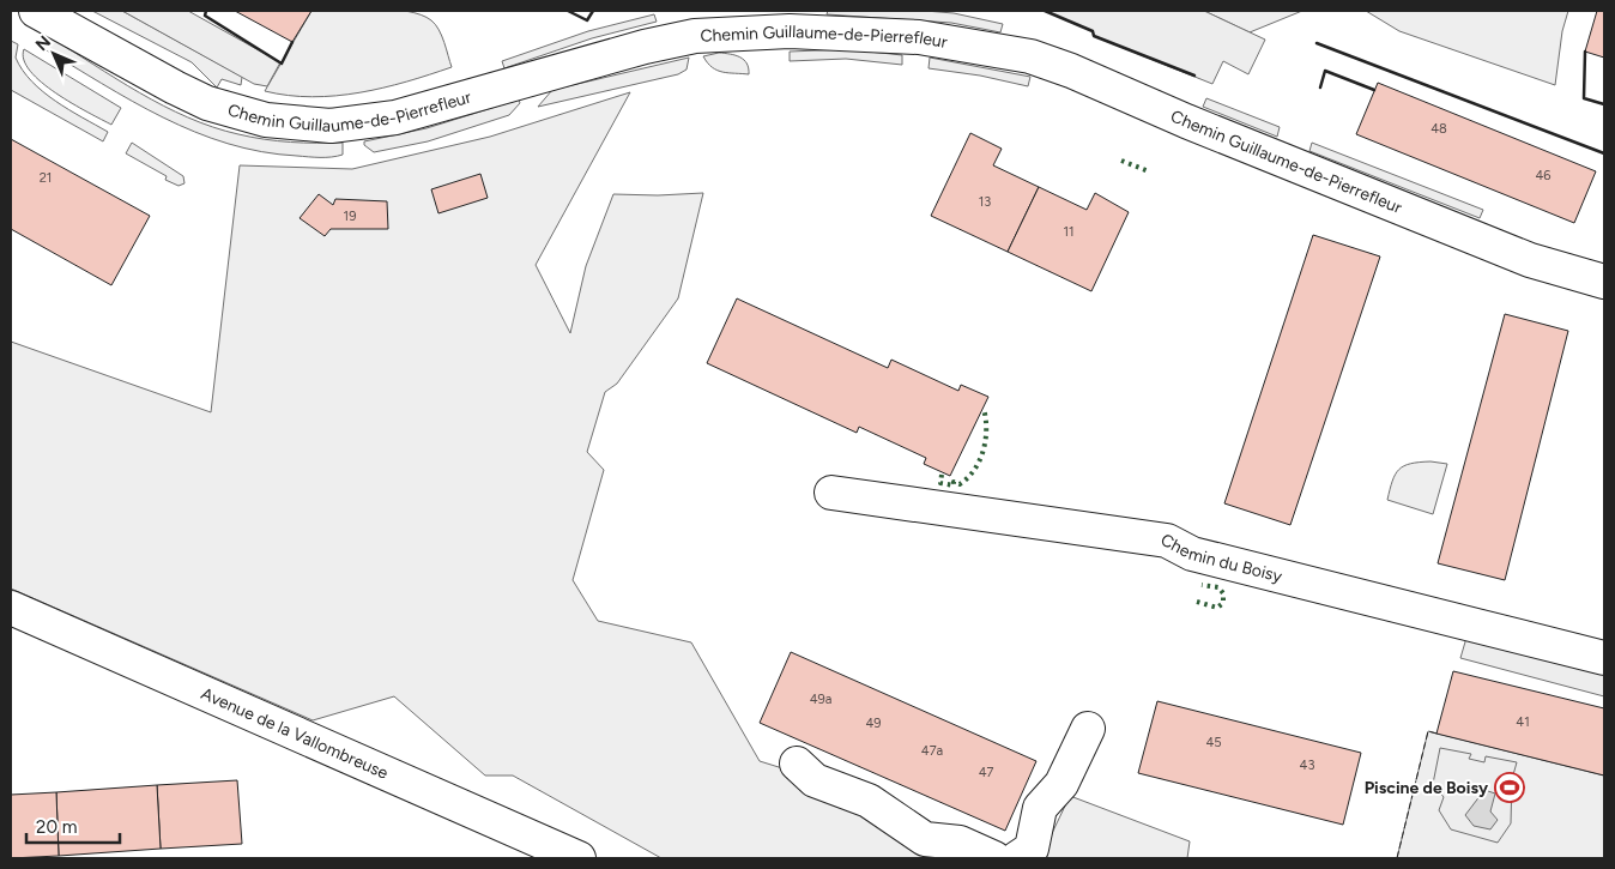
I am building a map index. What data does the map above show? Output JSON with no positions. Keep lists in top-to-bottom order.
{
  "streets": {
    "street": ["Chemin Guillaume-de-Pierrefleur", "Chemin du Boisy", "Avenue de la Vallombreuse"]
  },
  "places": {
    "sports": ["Piscine de Boisy"]
  },
  "house_numbers": [
    "48",
    "46",
    "21",
    "13",
    "19",
    "11",
    "49a",
    "41",
    "49",
    "45",
    "47a",
    "43",
    "47"
  ],
  "scale_bar": "20 m",
  "north": "top left"
}
